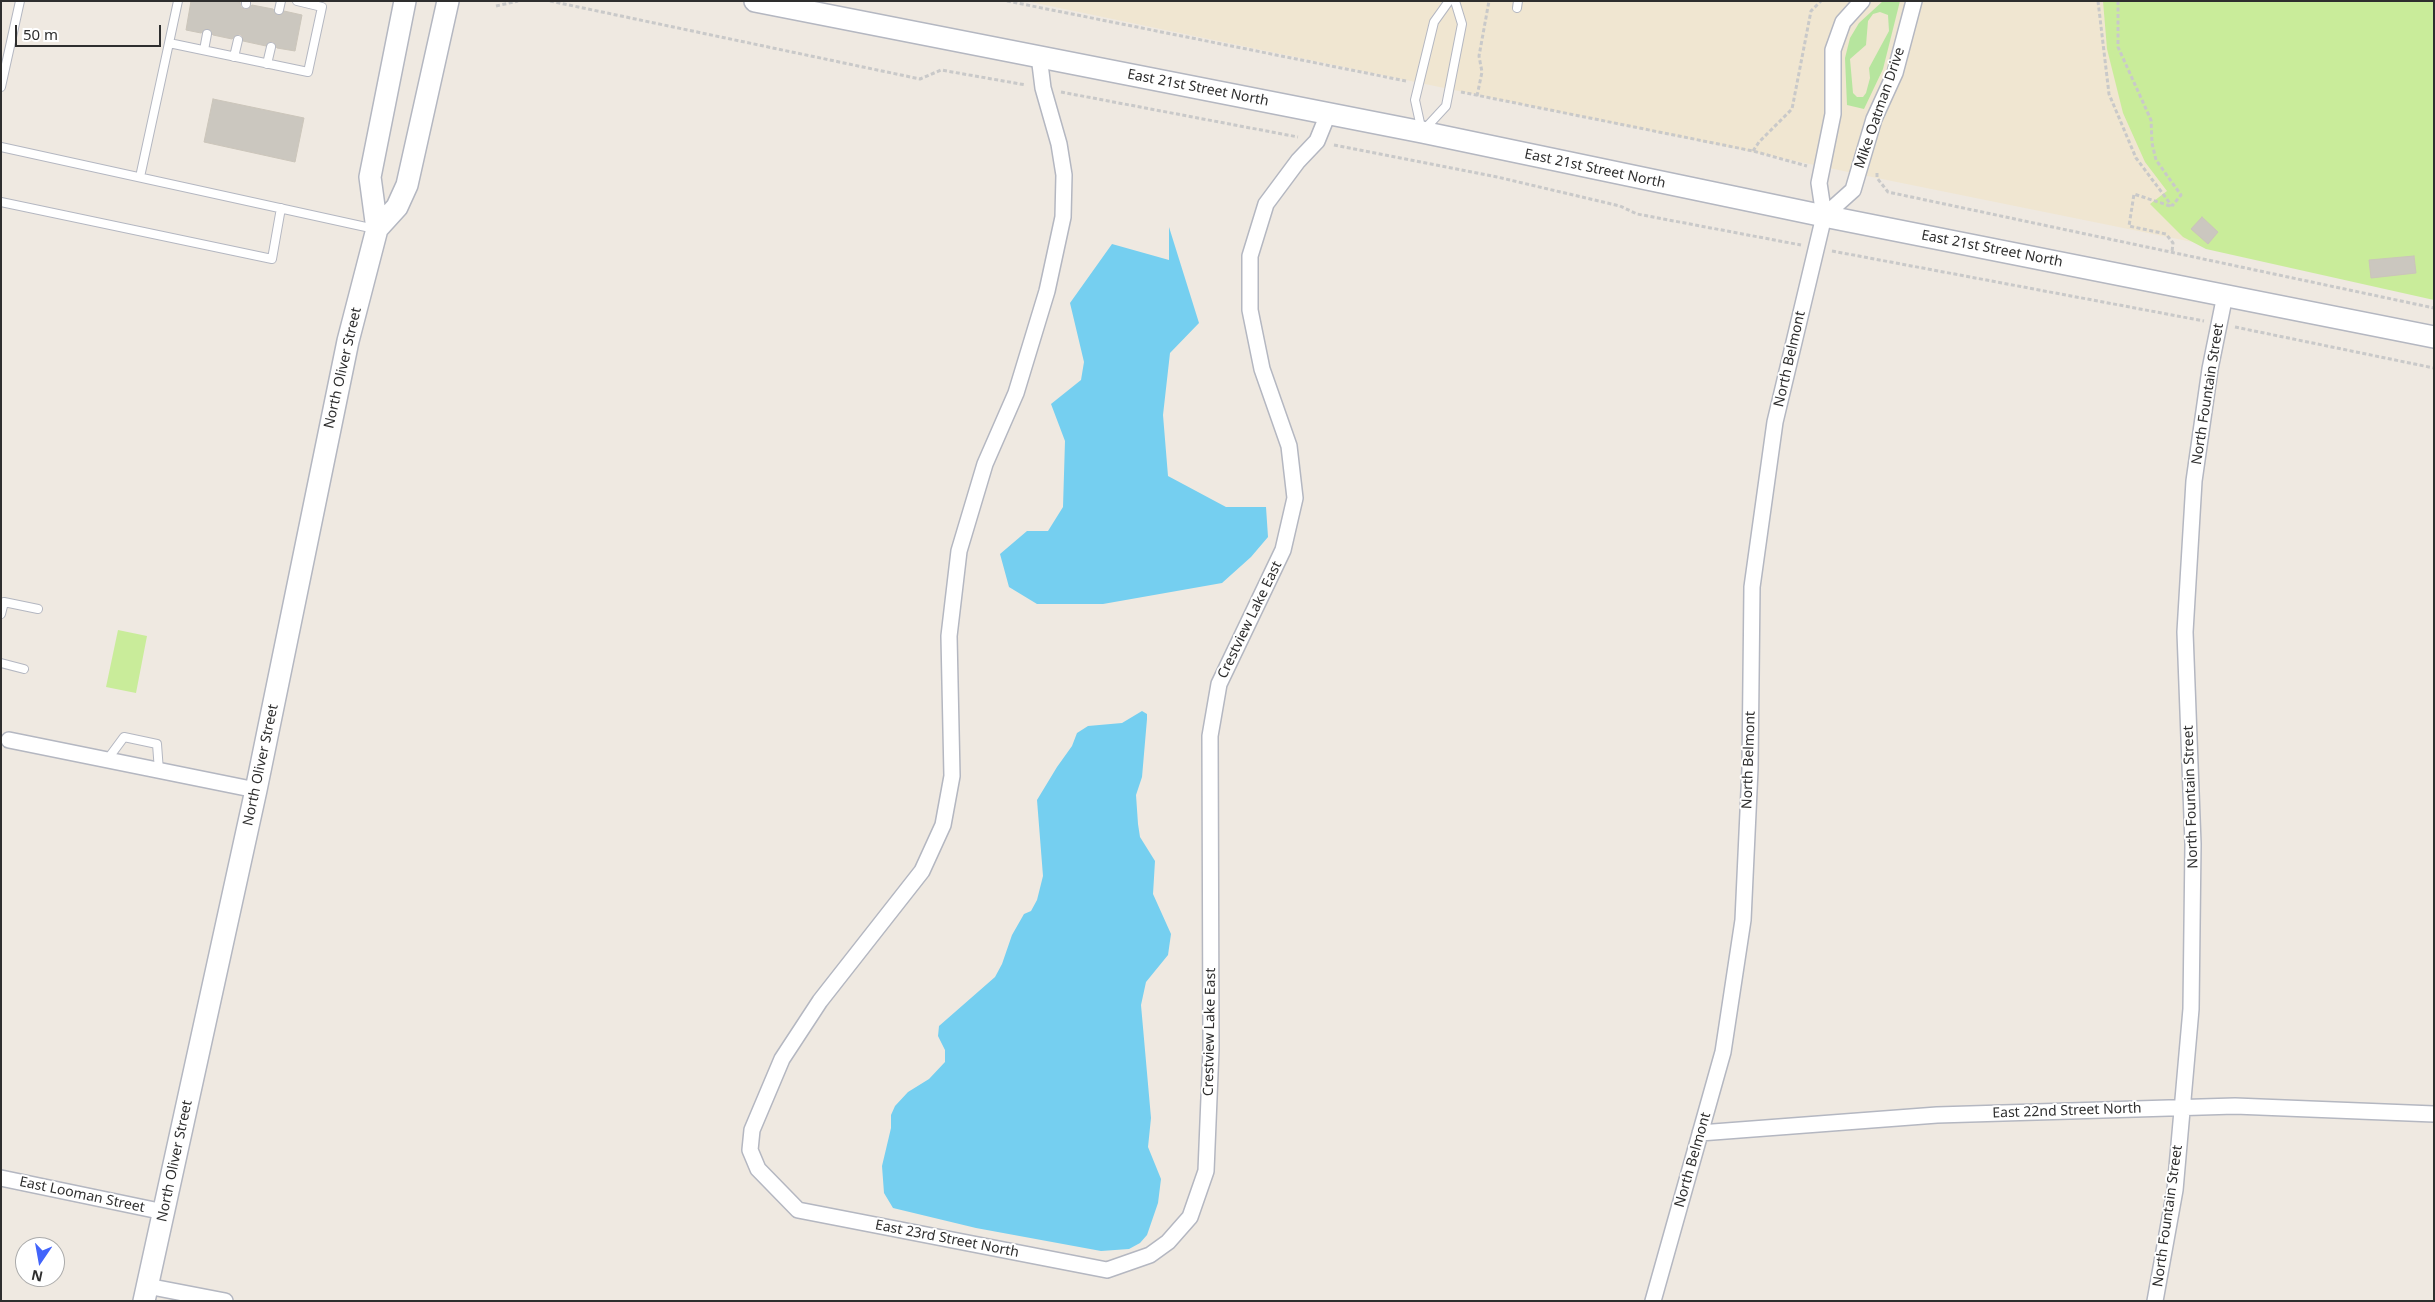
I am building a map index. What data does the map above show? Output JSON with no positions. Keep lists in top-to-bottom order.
{
  "streets": {
    "main road": ["East 21st Street North", "North Oliver Street"],
    "street": [
      "Mike Oatman Drive",
      "North Belmont",
      "North Fountain Street",
      "Crestview Lake East",
      "East 22nd Street North",
      "East Looman Street",
      "East 23rd Street North"
    ]
  },
  "crossings": [
    ["East 21st Street North", "Mike Oatman Drive"],
    ["East 21st Street North", "North Belmont"],
    ["East 21st Street North", "North Fountain Street"],
    ["East 21st Street North", "Crestview Lake East"],
    ["Mike Oatman Drive", "North Belmont"],
    ["North Belmont", "East 22nd Street North"],
    ["North Oliver Street", "East Looman Street"],
    ["North Fountain Street", "East 22nd Street North"],
    ["Crestview Lake East", "East 23rd Street North"]
  ],
  "scale_bar": "50 m",
  "north": "bottom"
}
